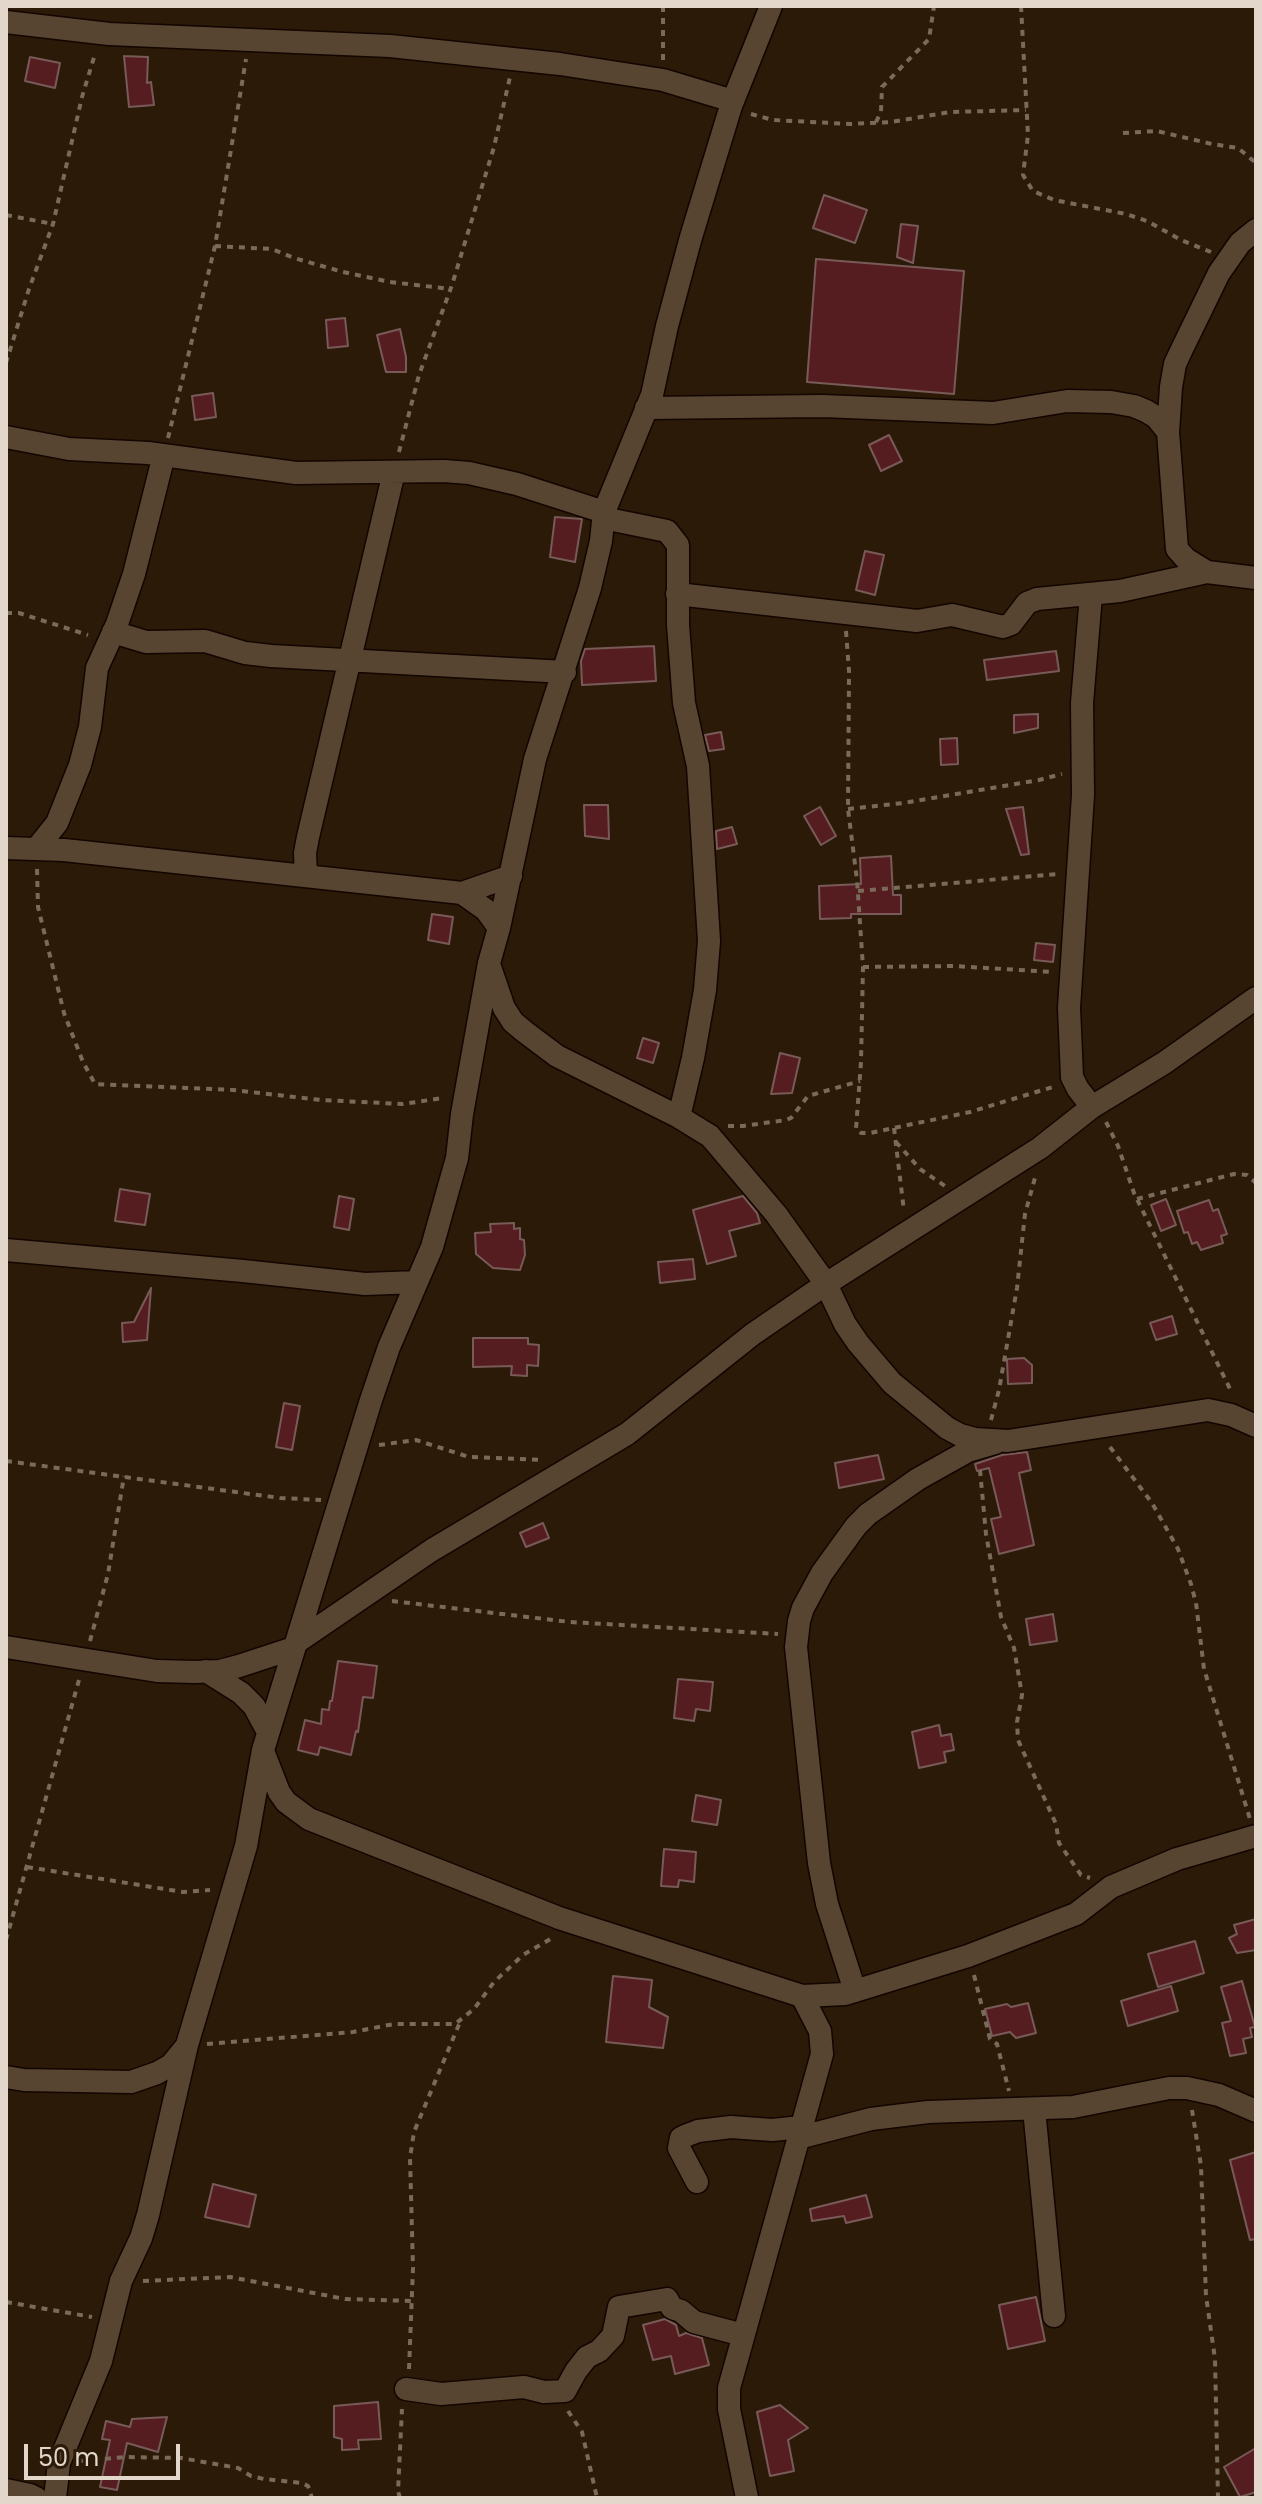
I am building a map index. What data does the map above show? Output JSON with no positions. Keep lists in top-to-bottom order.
{
  "scale_bar": "50 m"
}
